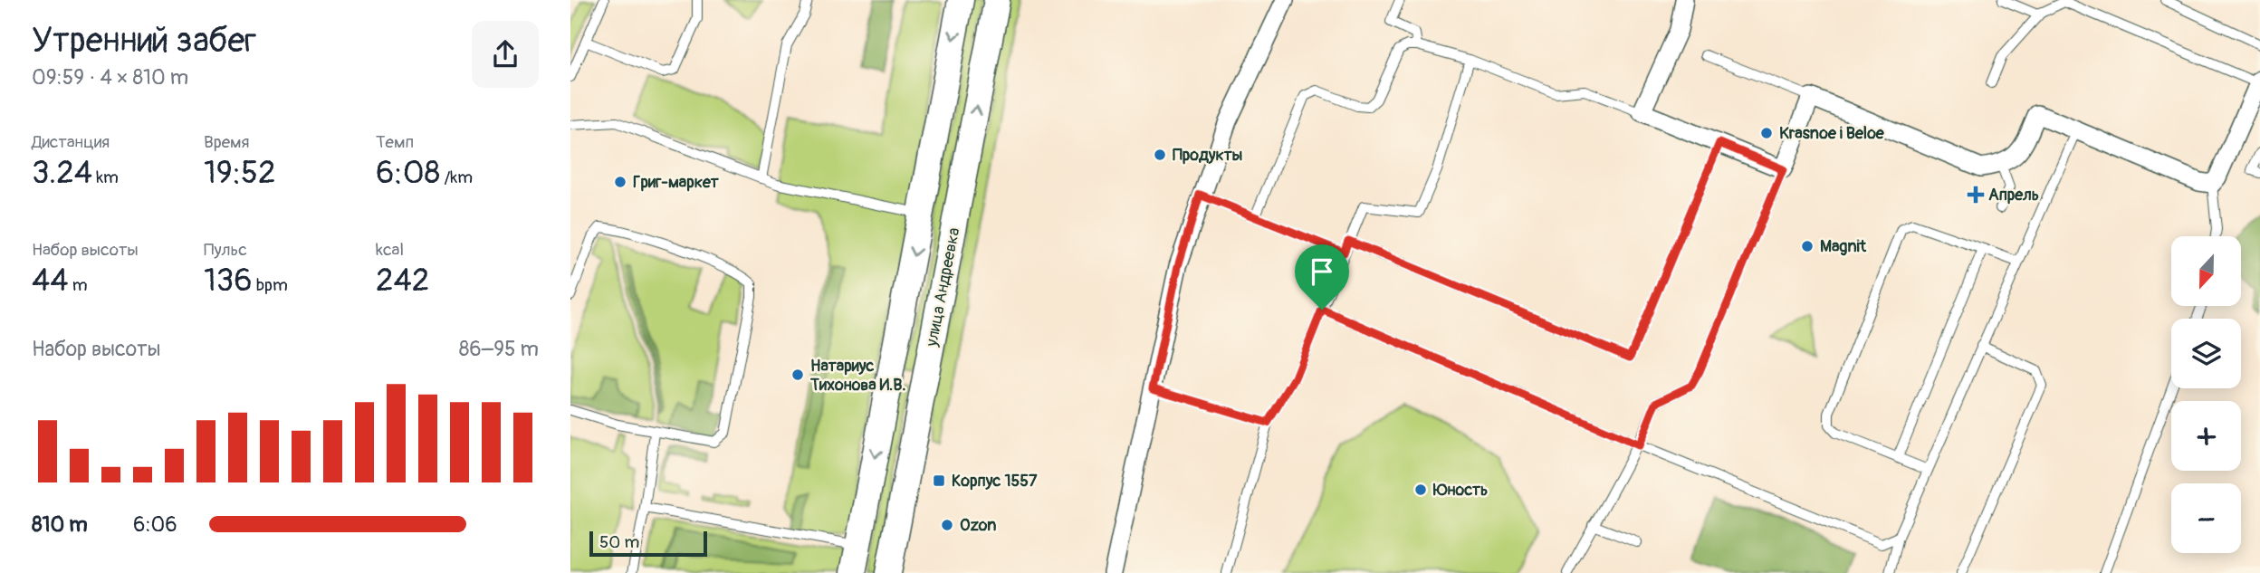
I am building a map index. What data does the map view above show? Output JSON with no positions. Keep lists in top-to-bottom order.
{
  "streets": {
    "main road": ["улица Андреевка"]
  },
  "places": {
    "other": [
      "Krasnoe i Beloe",
      "Продукты",
      "Григ-маркет",
      "Magnit",
      "Натариус Тихонова И.В.",
      "Юность",
      "Ozon"
    ],
    "health": ["Апрель"],
    "transit": ["Корпус 1557"]
  },
  "scale_bar": "50 m",
  "north": "bottom",
  "page": {
    "heading": ["Утренний забег", "09:59 · 4 × 810 m"],
    "stats": [
      ["Дистанция", "3.24 km"],
      ["Время", "19:52"],
      ["Темп", "6:08 /km"],
      ["Набор высоты", "44 m"],
      ["Пульс", "136 bpm"],
      ["kcal", "242"]
    ],
    "map_buttons": ["+", "−"],
    "chart": ["Набор высоты", "86–95 m"],
    "list": [
      {
        "name": "810 m",
        "note": "6:06"
      }
    ],
    "scale": "50 m"
  }
}
